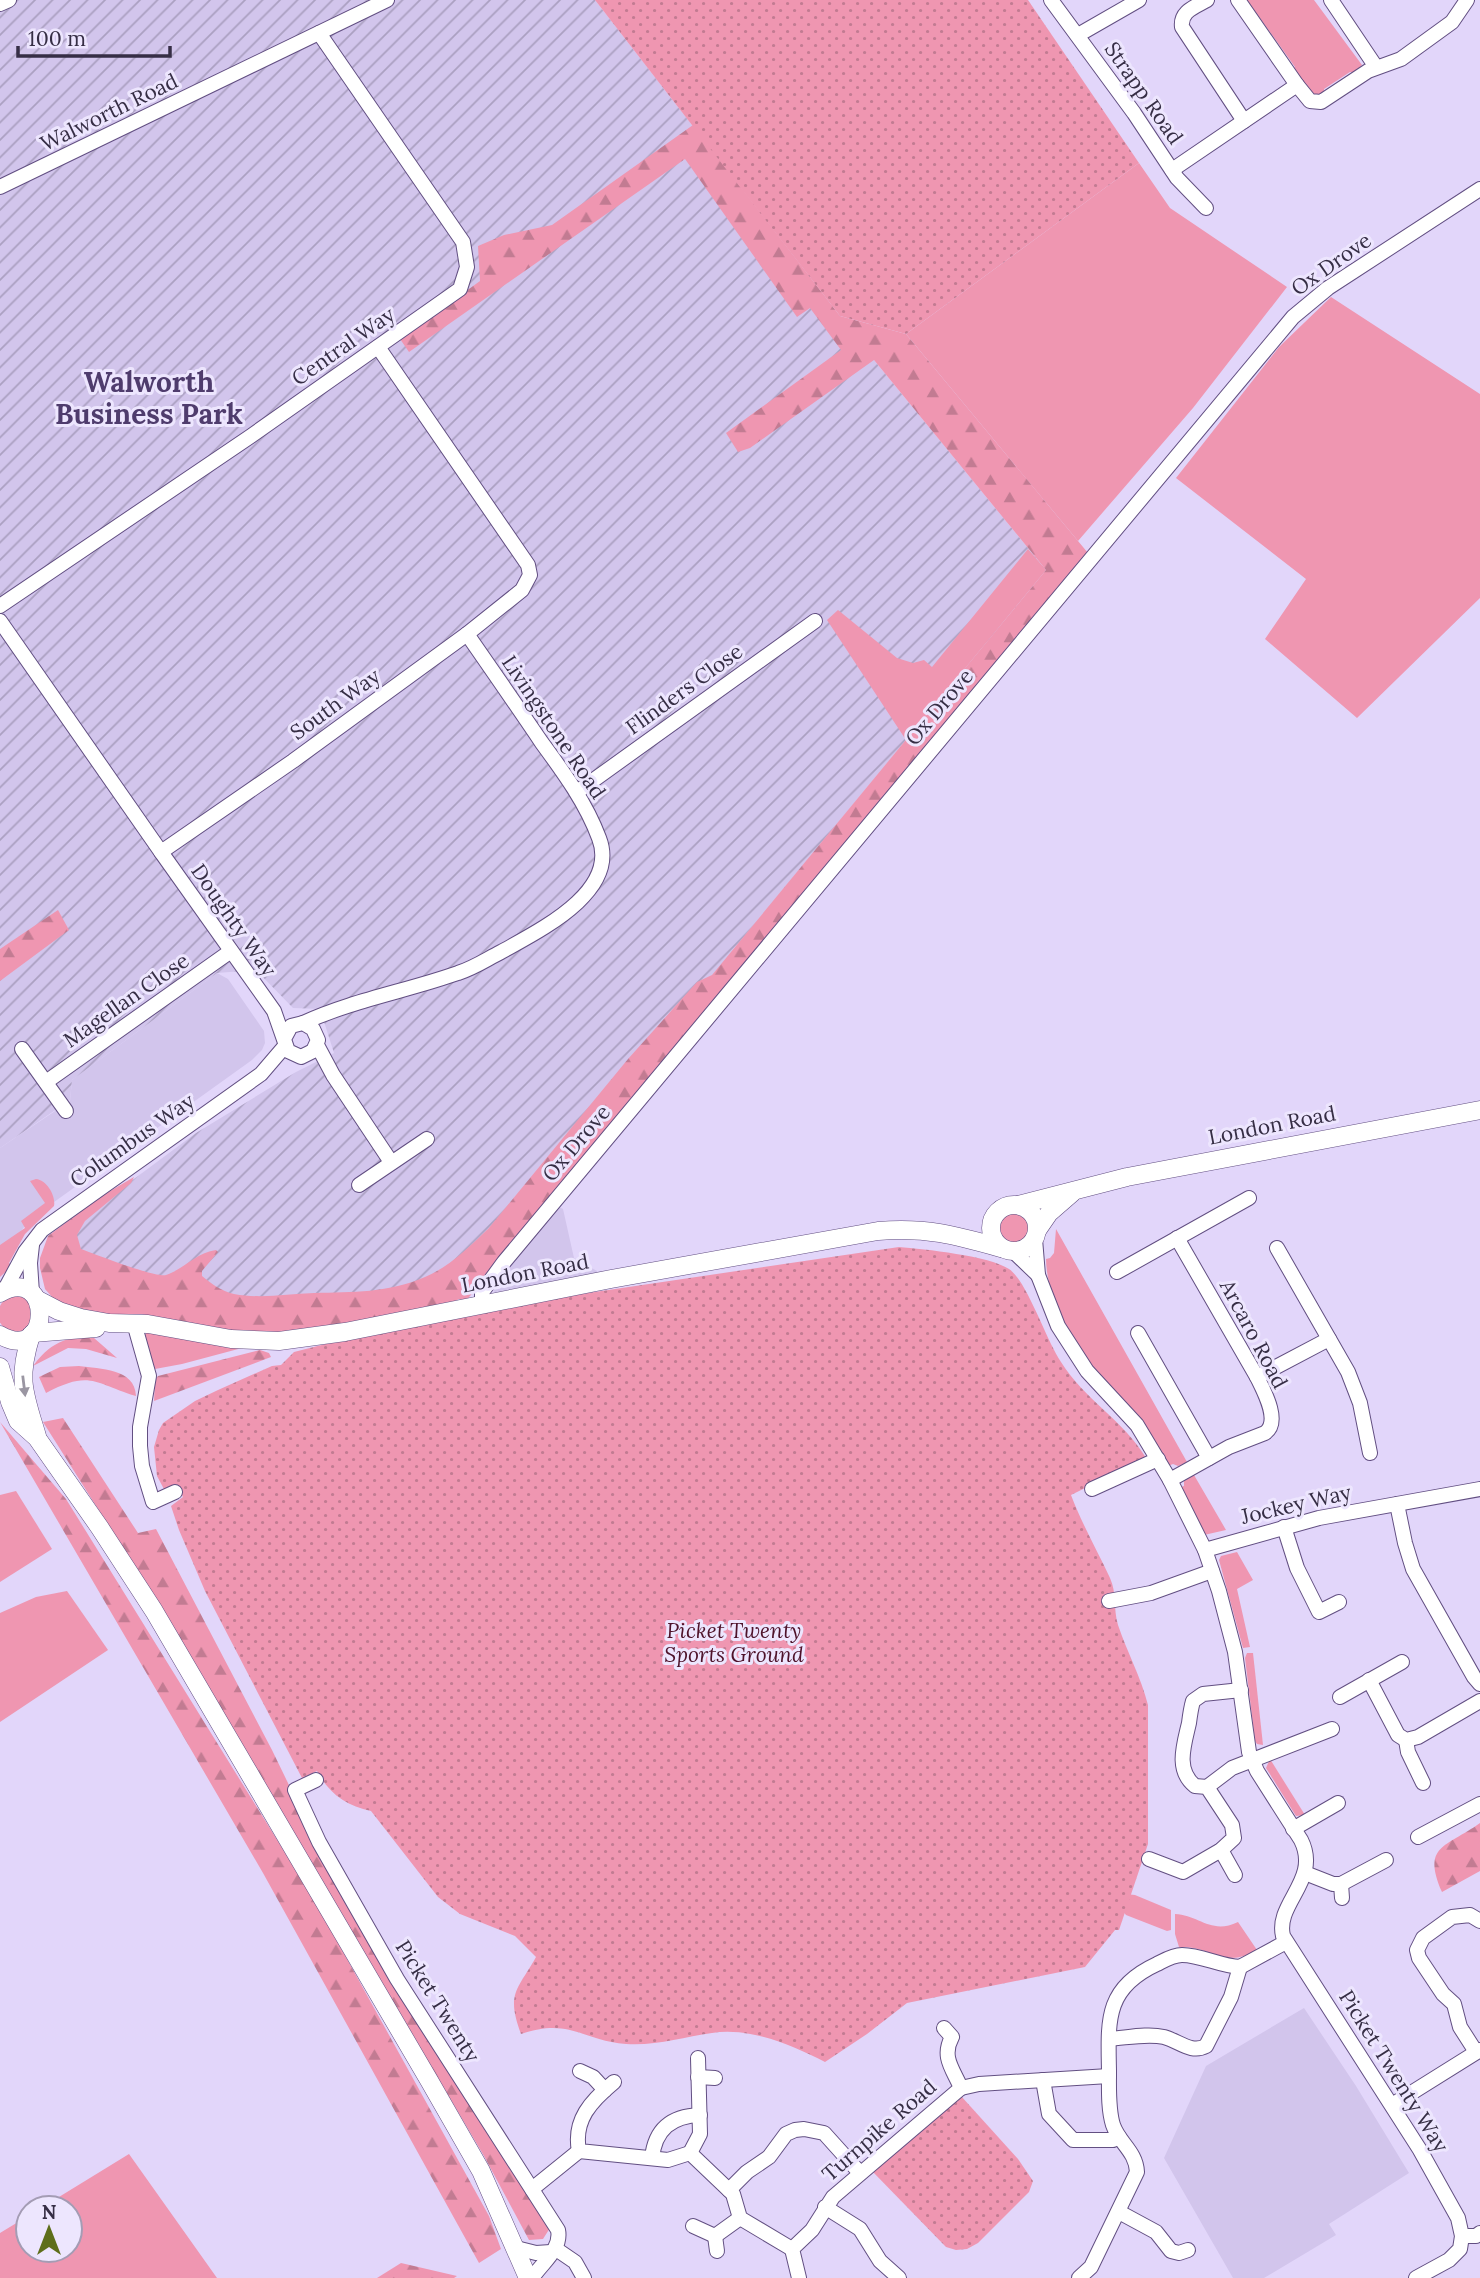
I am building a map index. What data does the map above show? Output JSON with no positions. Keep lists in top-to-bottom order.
{
  "streets": {
    "main road": ["London Road"],
    "street": [
      "Strapp Road",
      "Walworth Road",
      "Ox Drove",
      "Central Way",
      "Flinders Close",
      "South Way",
      "Livingstone Road",
      "Doughty Way",
      "Magellan Close",
      "Columbus Way",
      "Arcaro Road",
      "Jockey Way",
      "Picket Twenty",
      "Picket Twenty Way",
      "Turnpike Road"
    ]
  },
  "crossings": [
    ["Walworth Road", "Central Way"],
    ["Ox Drove", "London Road"],
    ["Central Way", "South Way"],
    ["Flinders Close", "Livingstone Road"],
    ["South Way", "Livingstone Road"],
    ["South Way", "Doughty Way"],
    ["Livingstone Road", "Doughty Way"],
    ["Livingstone Road", "Columbus Way"],
    ["Doughty Way", "Magellan Close"],
    ["Doughty Way", "Columbus Way"],
    ["London Road", "Columbus Way"]
  ],
  "districts": ["Walworth Business Park"],
  "parks": ["Picket Twenty Sports Ground"],
  "scale_bar": "100 m",
  "north": "top"
}
